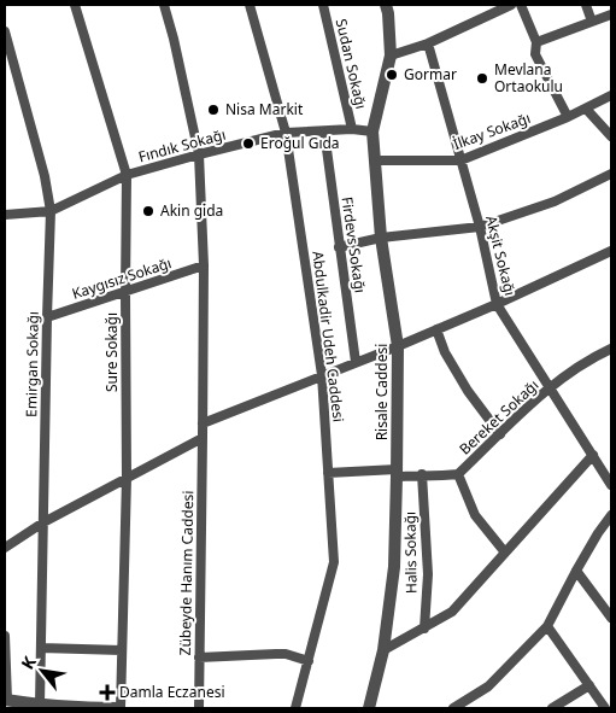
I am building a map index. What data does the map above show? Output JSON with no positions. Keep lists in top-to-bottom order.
{
  "streets": {
    "street": [
      "Sudan Sokağı",
      "İlkay Sokağı",
      "Fındık Sokağı",
      "Firdevs Sokağı",
      "Akşit Sokağı",
      "Kaygısız Sokağı",
      "Abdulkadir Udeh Caddesi",
      "Sure Sokağı",
      "Emirgan Sokağı",
      "Risale Caddesi",
      "Bereket Sokağı",
      "Halis Sokağı",
      "Zübeyde Hanım Caddesi"
    ]
  },
  "crossings": [
    ["Sudan Sokağı", "Fındık Sokağı"],
    ["İlkay Sokağı", "Akşit Sokağı"],
    ["İlkay Sokağı", "Risale Caddesi"],
    ["Fındık Sokağı", "Firdevs Sokağı"],
    ["Fındık Sokağı", "Abdulkadir Udeh Caddesi"],
    ["Fındık Sokağı", "Sure Sokağı"],
    ["Fındık Sokağı", "Emirgan Sokağı"],
    ["Fındık Sokağı", "Risale Caddesi"],
    ["Fındık Sokağı", "Zübeyde Hanım Caddesi"],
    ["Akşit Sokağı", "Bereket Sokağı"],
    ["Kaygısız Sokağı", "Sure Sokağı"],
    ["Kaygısız Sokağı", "Emirgan Sokağı"],
    ["Kaygısız Sokağı", "Zübeyde Hanım Caddesi"],
    ["Abdulkadir Udeh Caddesi", "Bereket Sokağı"],
    ["Risale Caddesi", "Bereket Sokağı"],
    ["Bereket Sokağı", "Halis Sokağı"]
  ],
  "places": {
    "other": [
      "Gormar",
      "Mevlana Ortaokulu",
      "Nisa Markit",
      "Eroğul Gıda",
      "Akin gida"
    ],
    "health": ["Damla Eczanesi"]
  },
  "north": "top left"
}
